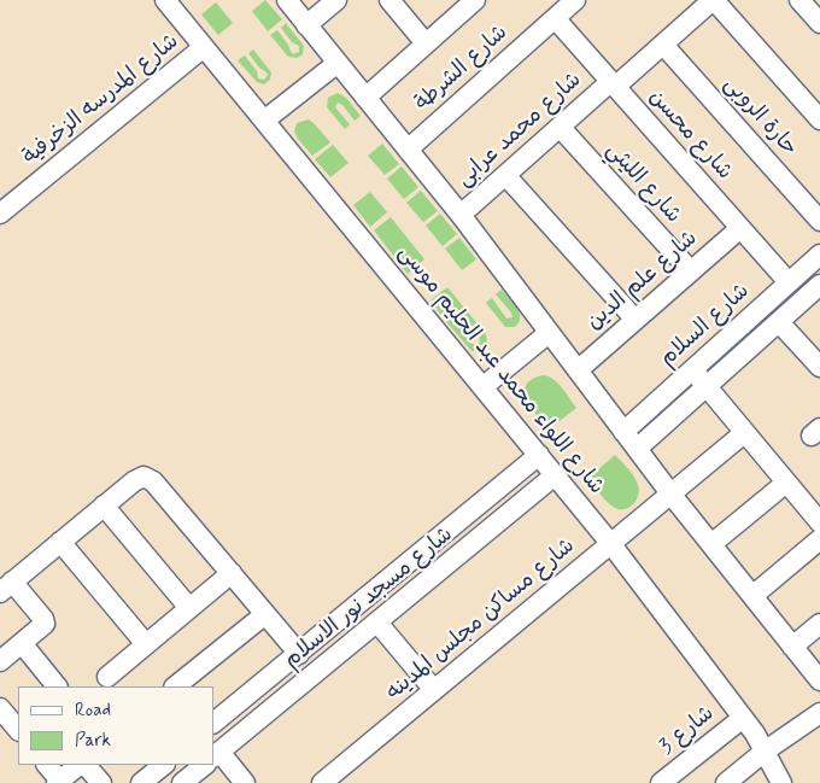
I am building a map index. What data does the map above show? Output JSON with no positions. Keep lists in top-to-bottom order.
{
  "streets": {
    "street": [
      "شارع الشرطة",
      "شارع المدرسه الزخرفية",
      "حارة الروبى",
      "شارع محمد عرابى",
      "شارع محسن",
      "شارع الليثي",
      "شارع علم الدين",
      "شارع السلام",
      "شارع اللواء محمد عبد الحليم موسى",
      "شارع مسجد نور الاسلام",
      "شارع مساكن مجلس المدينه",
      "شارع 3"
    ]
  },
  "crossings": [
    ["شارع الشرطة", "شارع محسن"],
    ["شارع المدرسه الزخرفية", "شارع اللواء محمد عبد الحليم موسى"],
    ["حارة الروبى", "شارع محمد عرابى"],
    ["شارع محمد عرابى", "شارع محسن"],
    ["شارع محمد عرابى", "شارع الليثي"],
    ["شارع محسن", "شارع علم الدين"],
    ["شارع محسن", "شارع السلام"],
    ["شارع الليثي", "شارع علم الدين"],
    ["شارع اللواء محمد عبد الحليم موسى", "شارع مسجد نور الاسلام"],
    ["شارع اللواء محمد عبد الحليم موسى", "شارع مساكن مجلس المدينه"],
    ["شارع اللواء محمد عبد الحليم موسى", "شارع 3"]
  ],
  "legend": ["Road", "Park"]
}
